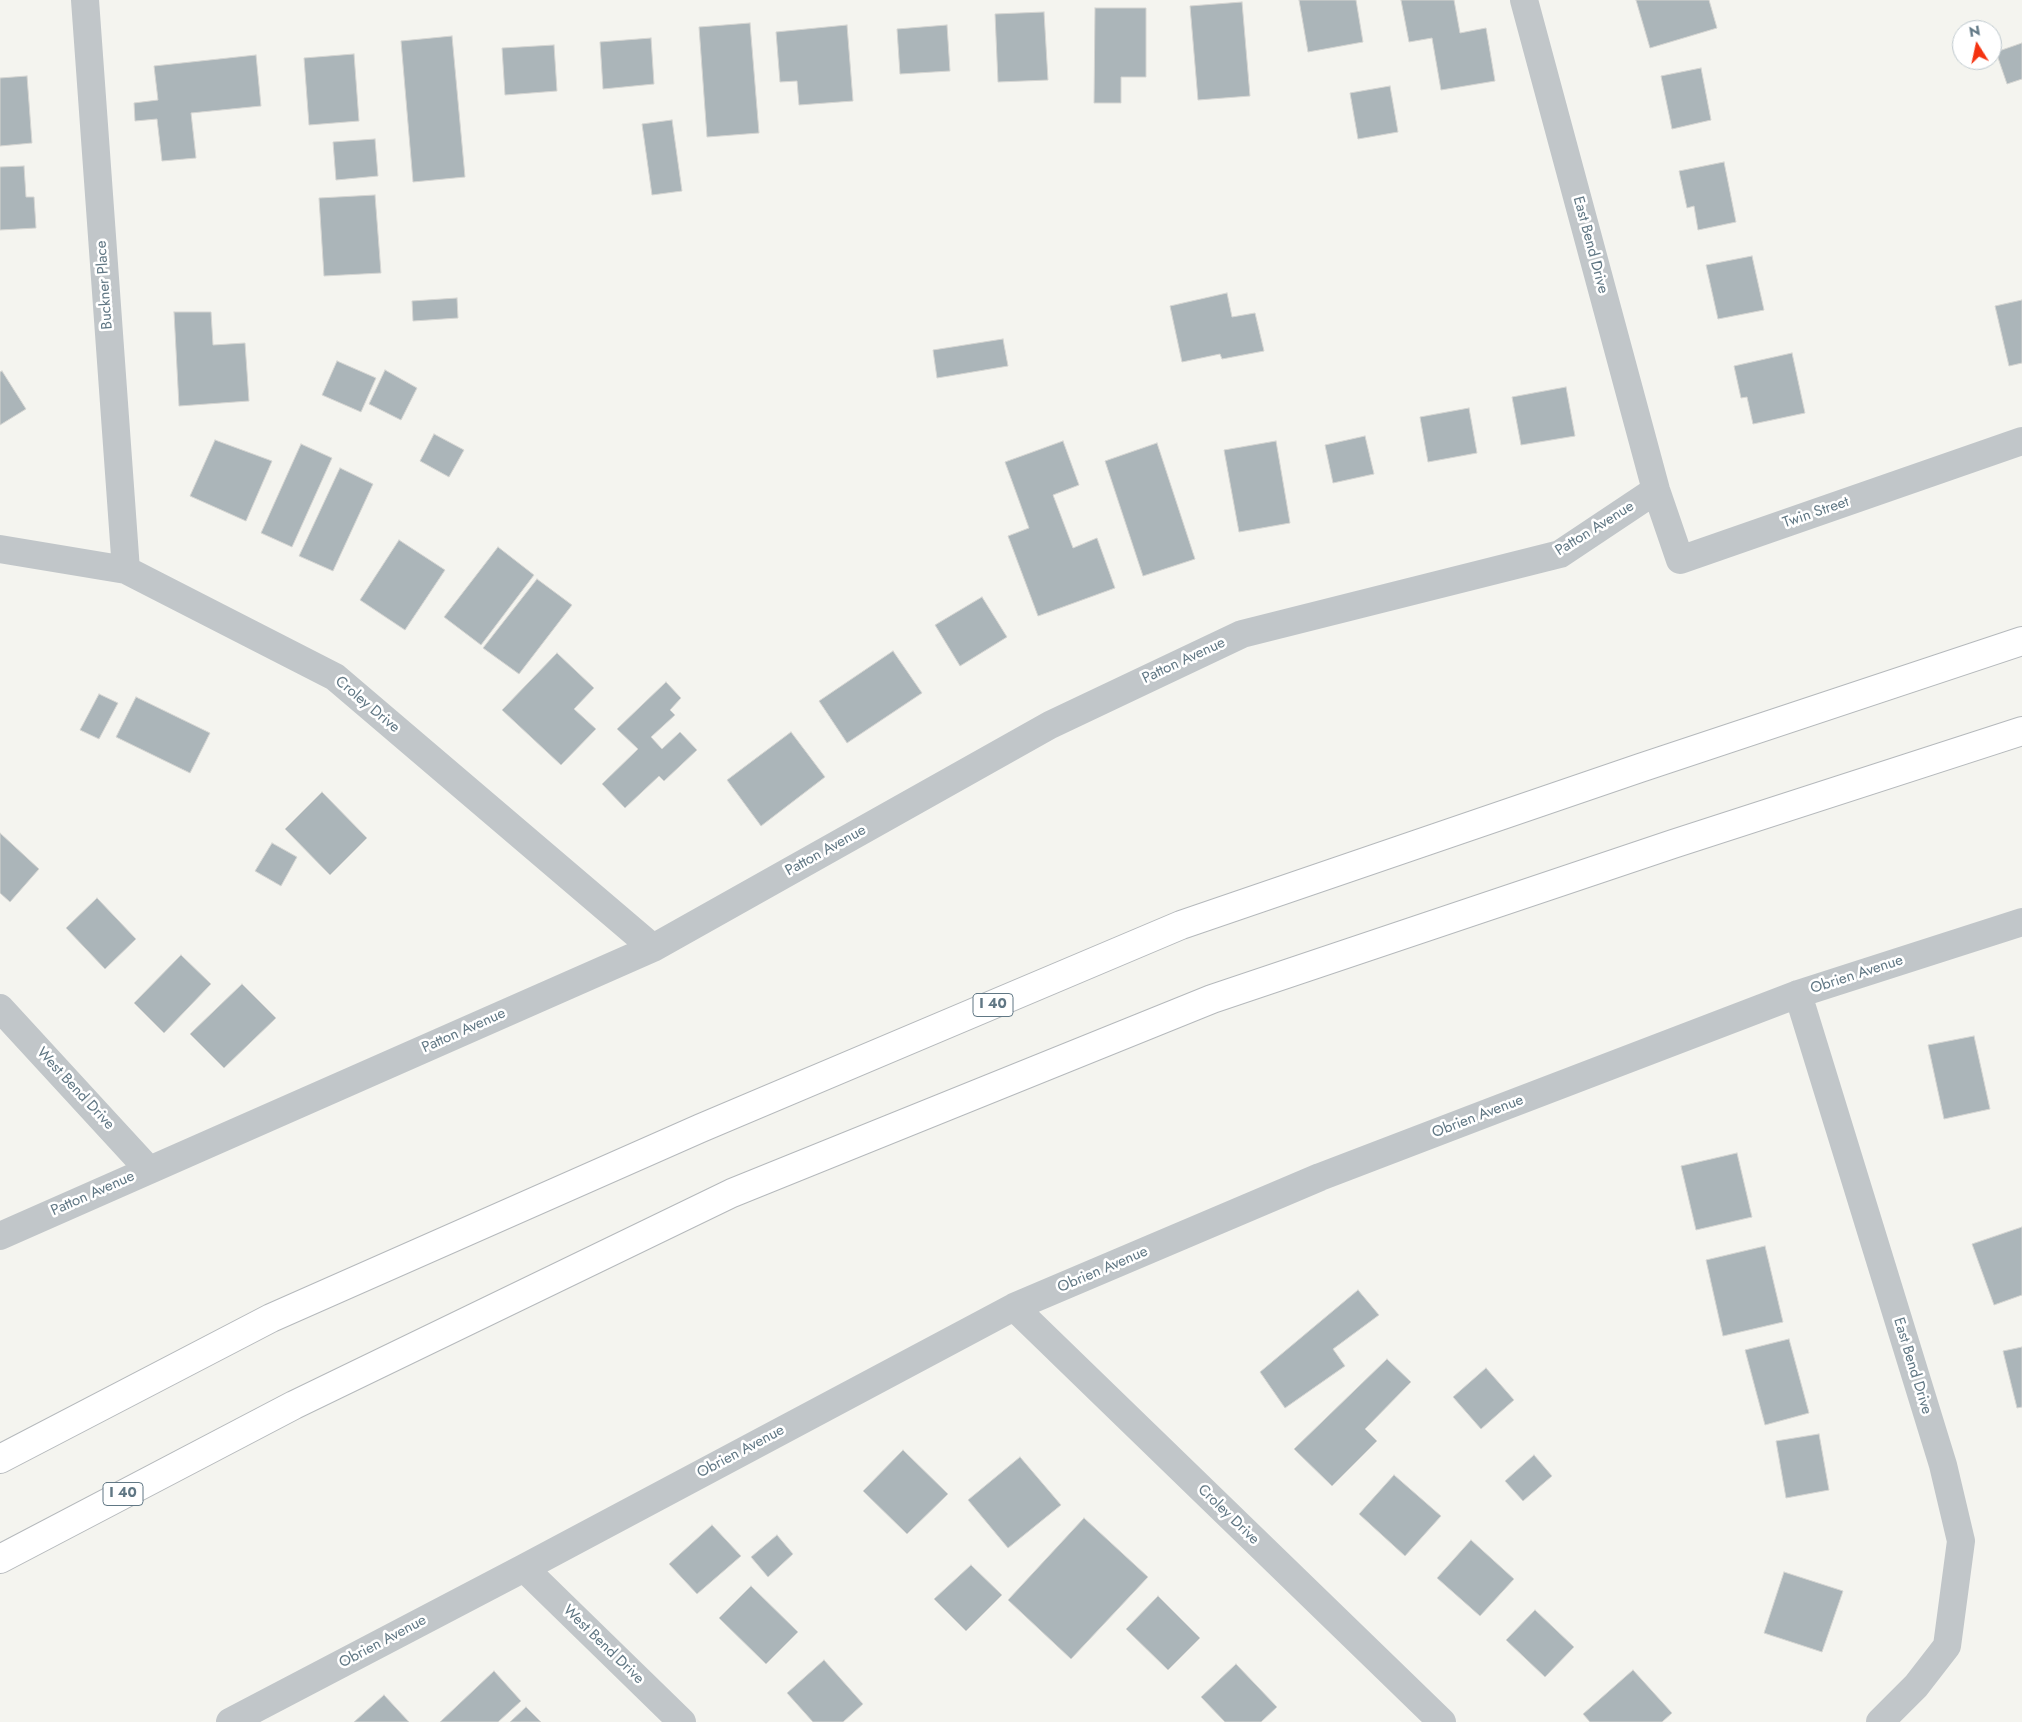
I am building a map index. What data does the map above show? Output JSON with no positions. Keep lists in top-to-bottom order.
{
  "streets": {
    "highway": ["I 40"],
    "street": [
      "East Bend Drive",
      "Buckner Place",
      "Twin Street",
      "Patton Avenue",
      "Croley Drive",
      "Obrien Avenue",
      "West Bend Drive"
    ]
  },
  "crossings": [
    ["East Bend Drive", "Twin Street"],
    ["East Bend Drive", "Patton Avenue"],
    ["East Bend Drive", "Obrien Avenue"],
    ["Buckner Place", "Croley Drive"],
    ["Twin Street", "Patton Avenue"],
    ["Patton Avenue", "Croley Drive"],
    ["Patton Avenue", "West Bend Drive"],
    ["Croley Drive", "Obrien Avenue"],
    ["Obrien Avenue", "West Bend Drive"]
  ],
  "north": "top"
}
